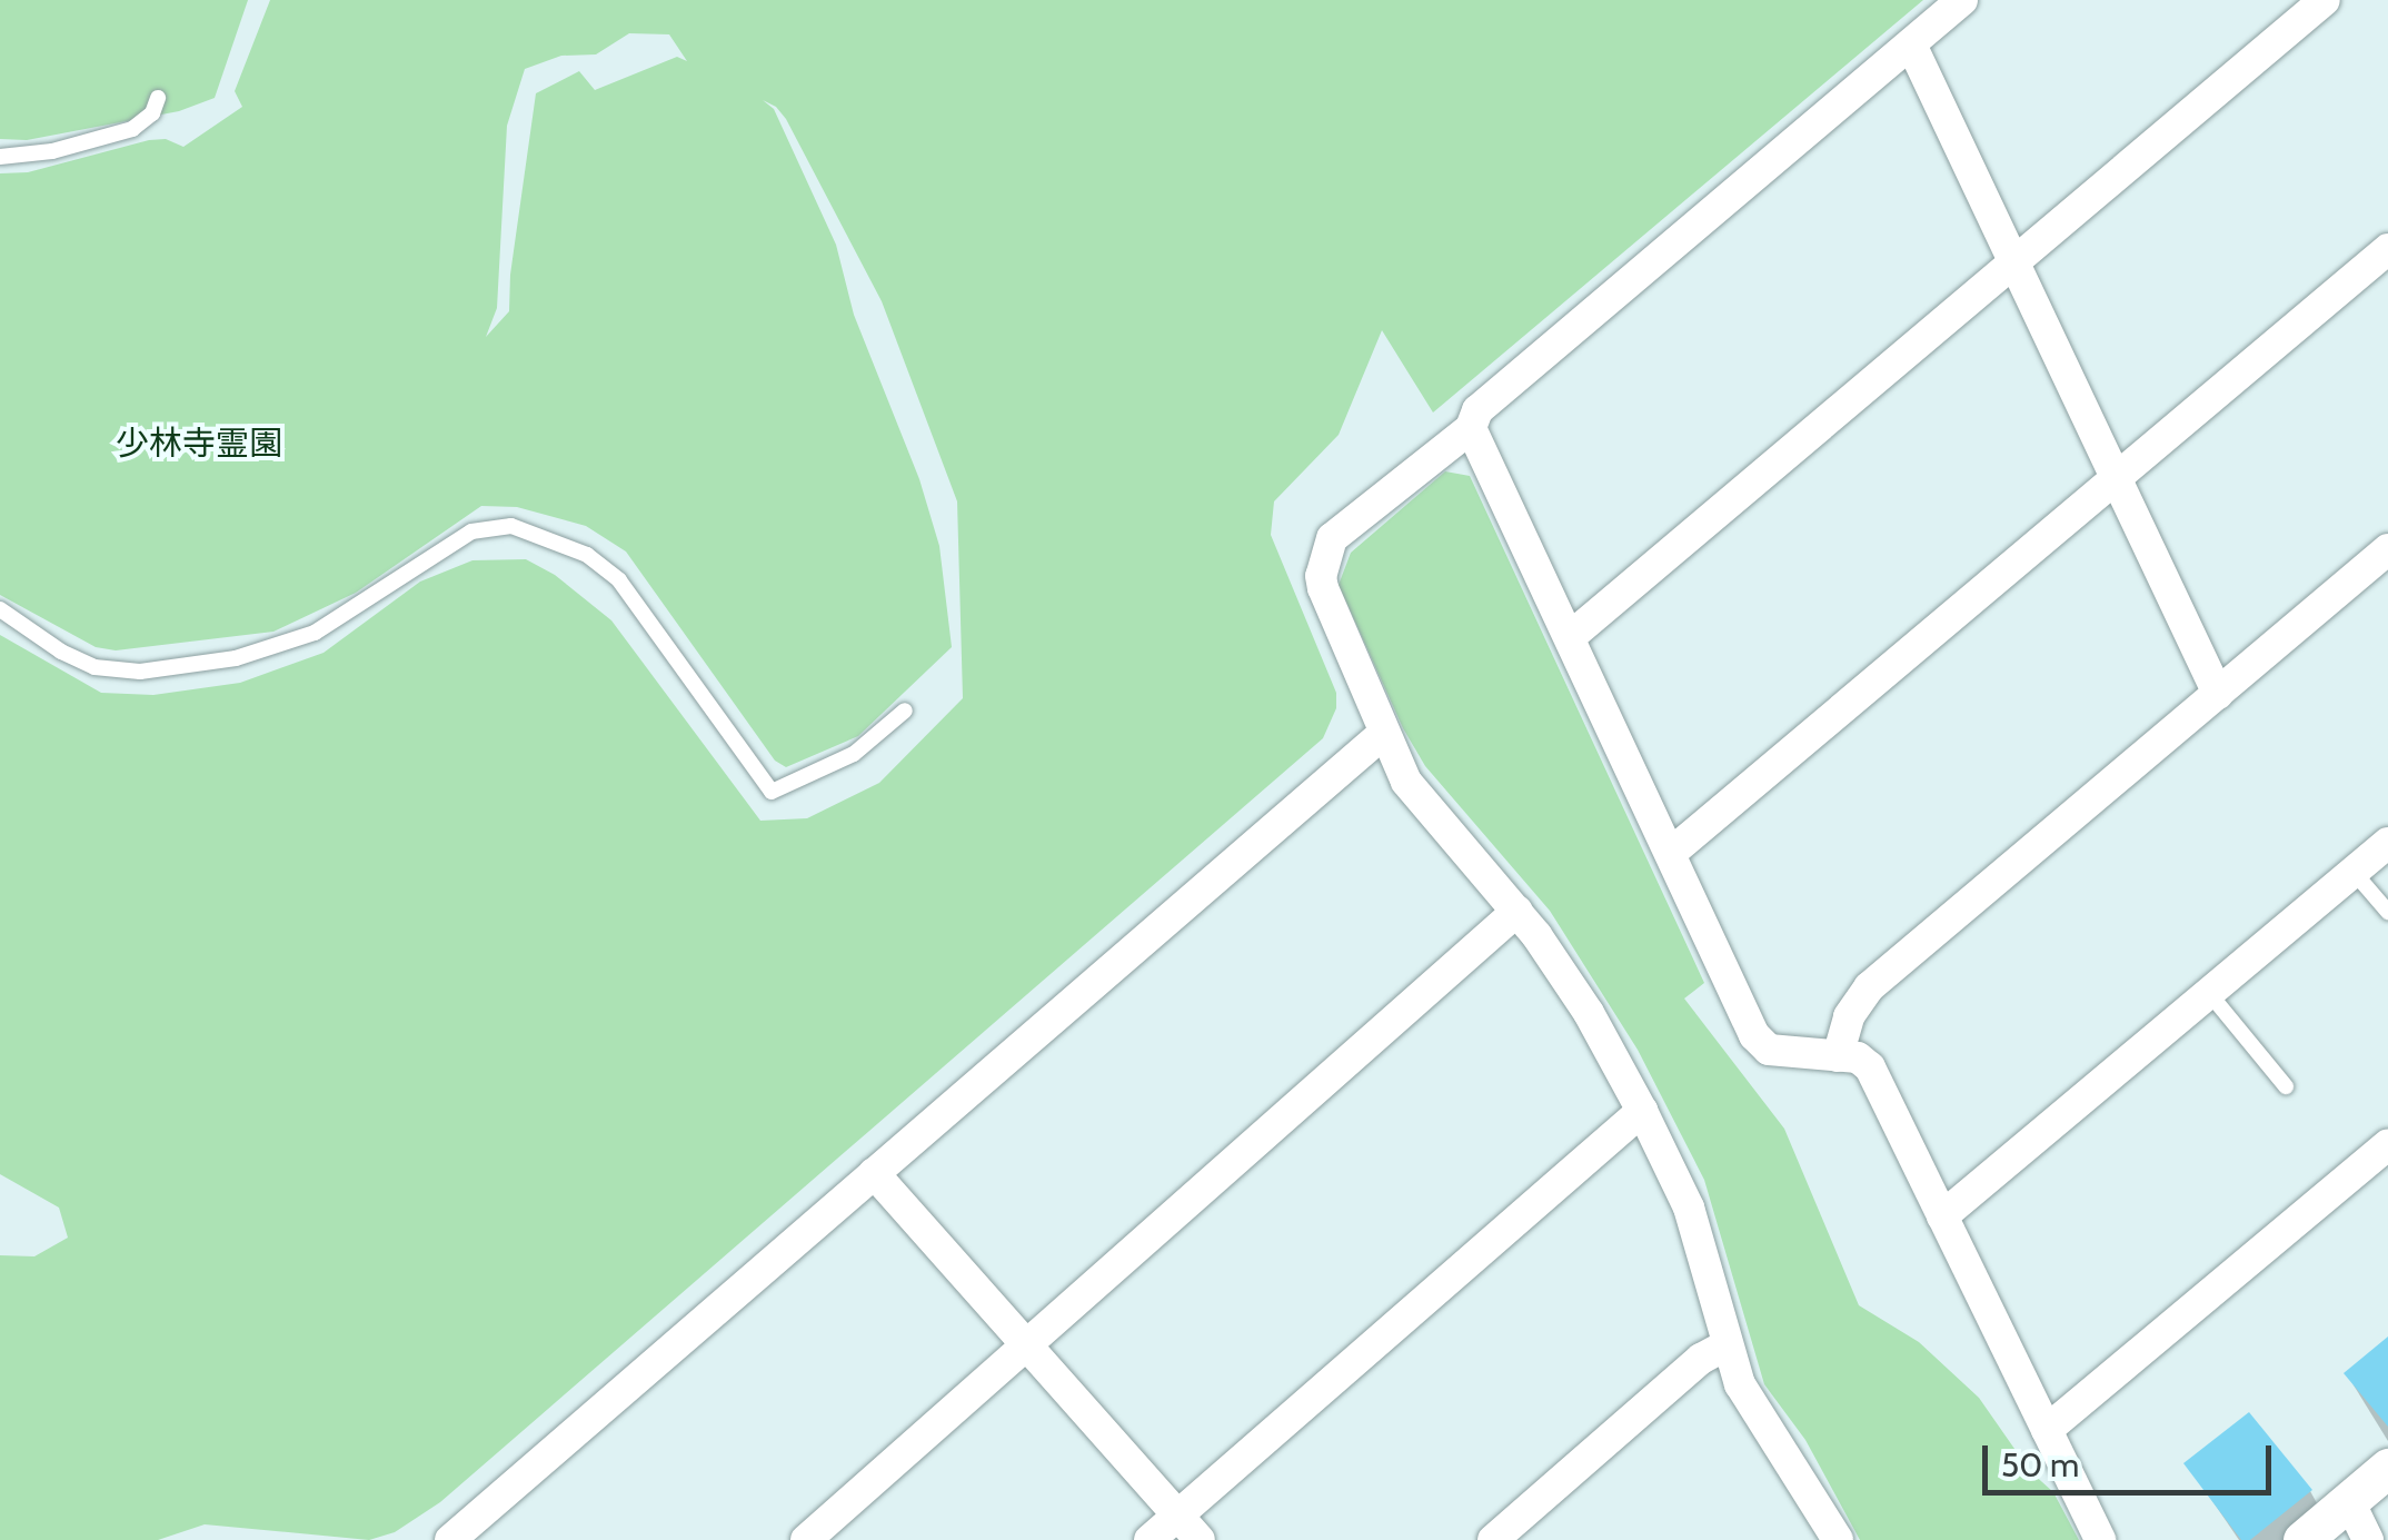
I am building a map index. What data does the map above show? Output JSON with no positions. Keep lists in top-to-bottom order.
{
  "parks": ["少林寺霊園"],
  "scale_bar": "50 m"
}
